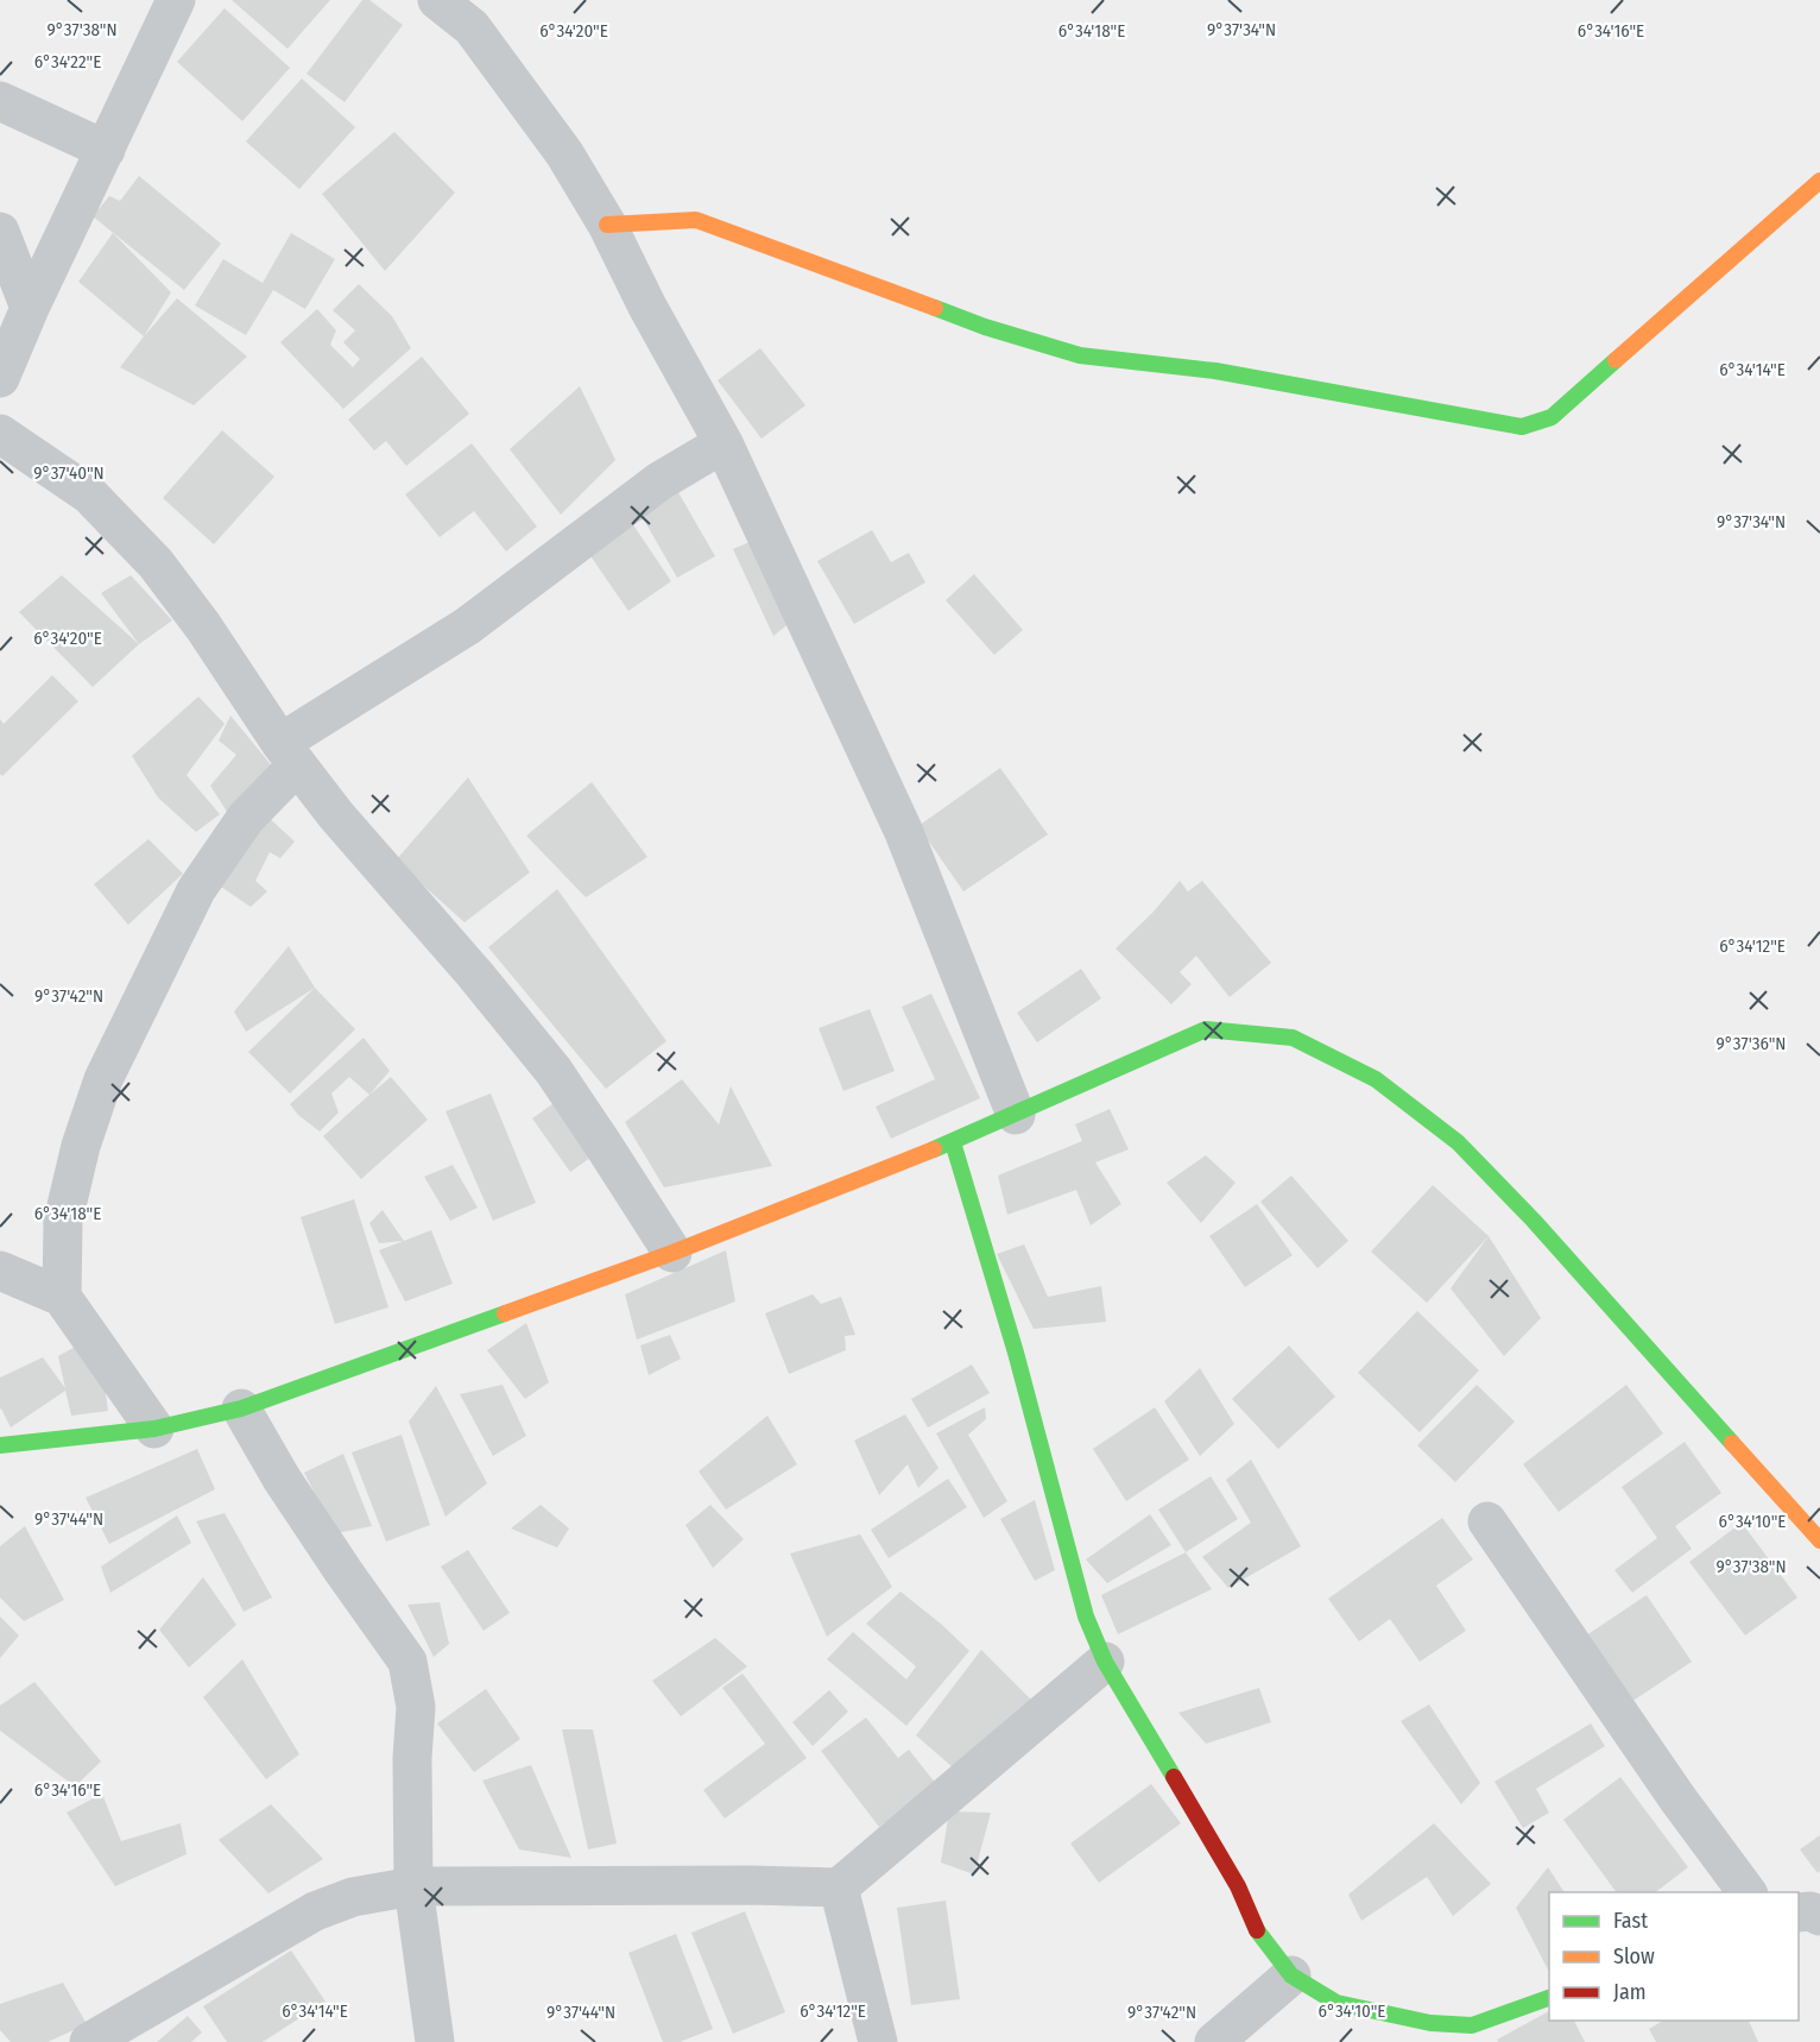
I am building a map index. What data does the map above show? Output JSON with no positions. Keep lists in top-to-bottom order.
{
  "legend": ["Fast", "Slow", "Jam"],
  "coordinates": [
    "9°37'38\"N",
    "9°37'34\"N",
    "6°34'20\"E",
    "6°34'18\"E",
    "6°34'16\"E",
    "6°34'22\"E",
    "6°34'14\"E",
    "9°37'40\"N",
    "6°34'12\"E",
    "9°37'42\"N",
    "9°37'36\"N",
    "9°37'44\"N",
    "6°34'10\"E"
  ]
}
